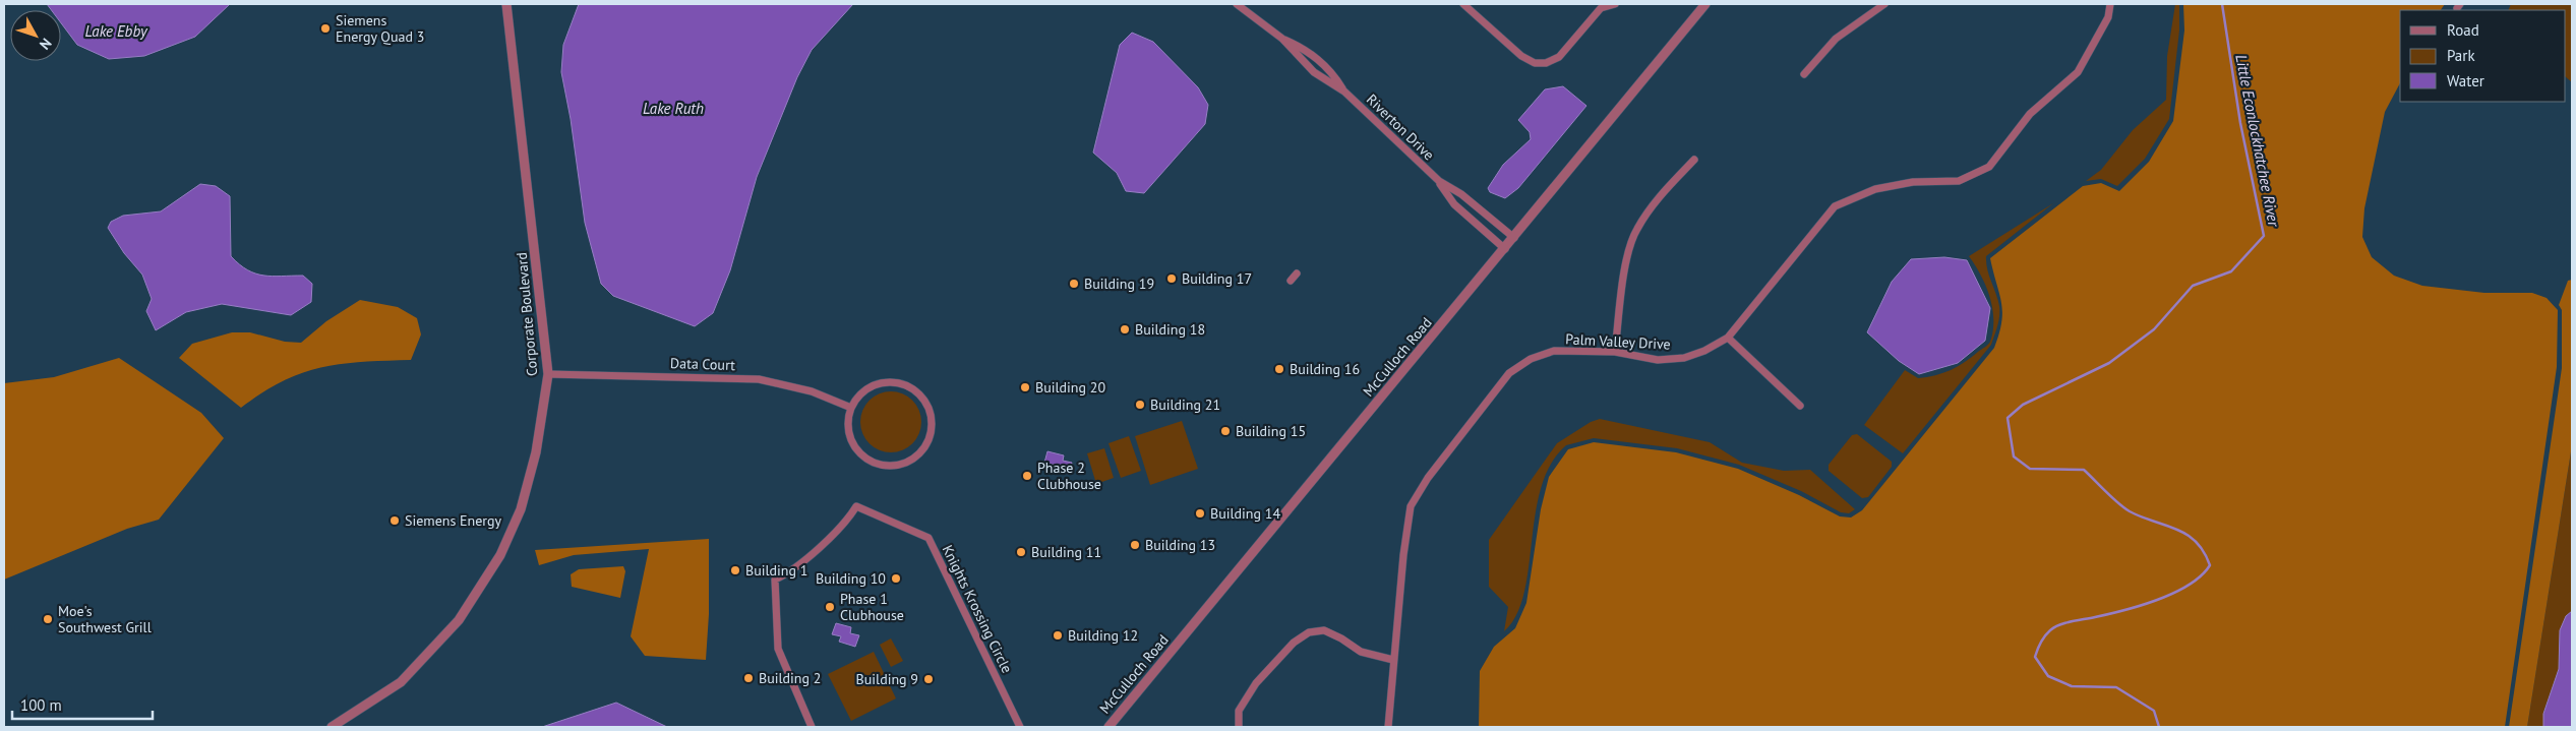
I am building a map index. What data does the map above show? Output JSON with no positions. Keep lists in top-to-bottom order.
{
  "streets": {
    "street": [
      "Riverton Drive",
      "Corporate Boulevard",
      "Palm Valley Drive",
      "McCulloch Road",
      "Data Court",
      "Knights Krossing Circle"
    ]
  },
  "crossings": [
    ["Riverton Drive", "McCulloch Road"],
    ["Corporate Boulevard", "Data Court"]
  ],
  "water": ["Lake Ebby", "Lake Ruth", "Little Econlockhatchee River"],
  "places": [
    "Siemens Energy Quad 3",
    "Building 17",
    "Building 19",
    "Building 18",
    "Building 16",
    "Building 20",
    "Building 21",
    "Building 15",
    "Phase 2 Clubhouse",
    "Building 14",
    "Siemens Energy",
    "Building 13",
    "Building 11",
    "Building 1",
    "Building 10",
    "Phase 1 Clubhouse",
    "Moe's Southwest Grill",
    "Building 12",
    "Building 2",
    "Building 9"
  ],
  "legend": ["Road", "Park", "Water"],
  "scale_bar": "100 m",
  "north": "bottom right"
}
